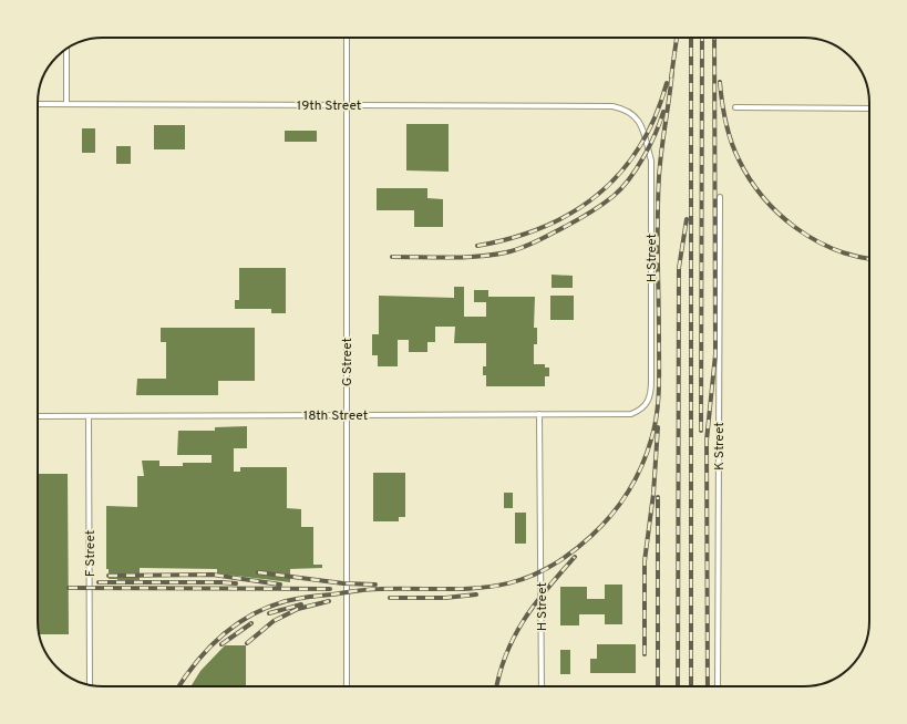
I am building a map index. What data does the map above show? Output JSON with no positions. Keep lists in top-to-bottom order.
{
  "streets": {
    "lane": [
      "19th Street",
      "H Street",
      "G Street",
      "18th Street",
      "K Street",
      "F Street"
    ]
  },
  "crossings": [
    ["19th Street", "H Street"],
    ["19th Street", "G Street"],
    ["H Street", "18th Street"],
    ["G Street", "18th Street"],
    ["18th Street", "F Street"]
  ]
}
